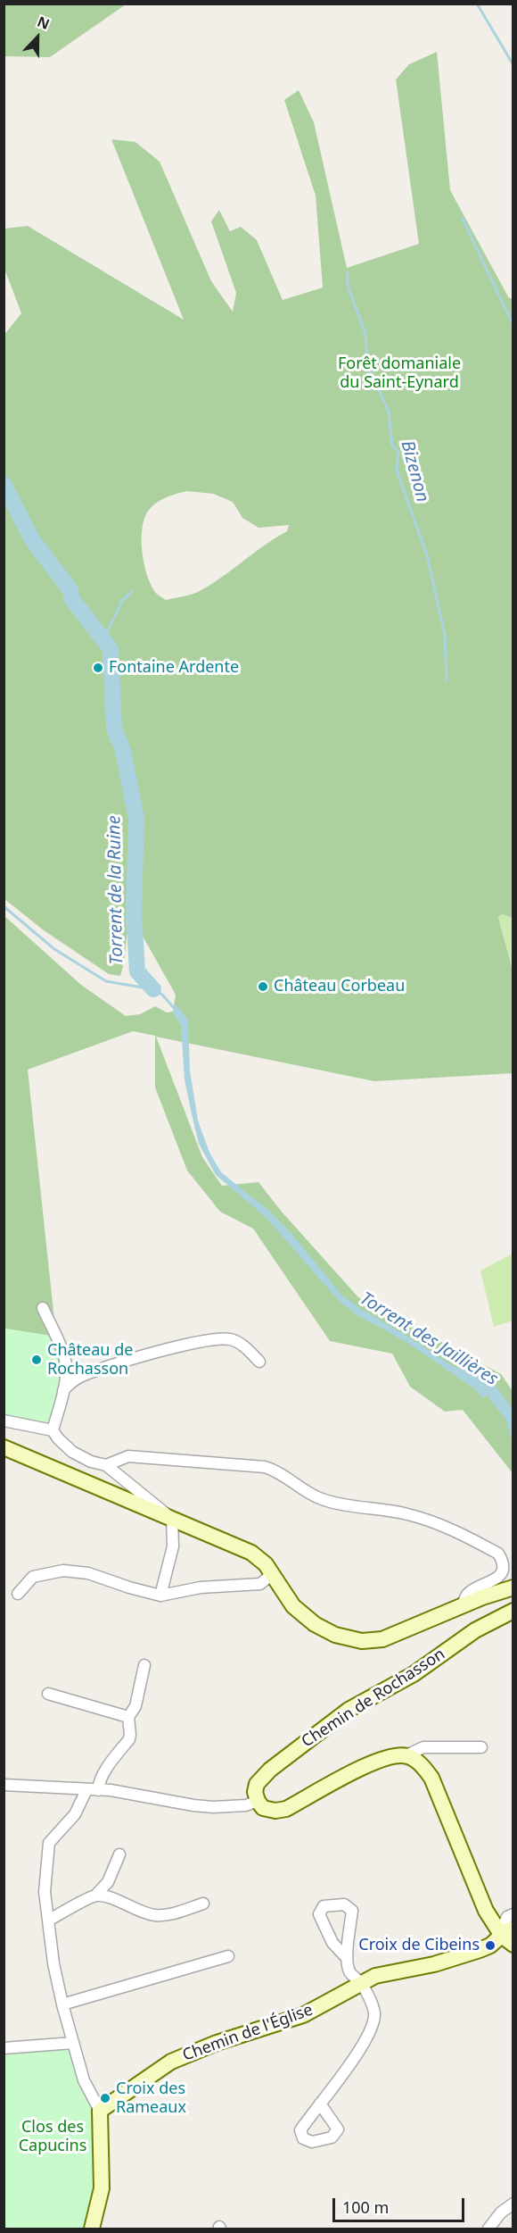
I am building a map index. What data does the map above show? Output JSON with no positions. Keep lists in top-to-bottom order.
{
  "streets": {
    "street": ["Chemin de Rochasson", "Chemin de l'Église"]
  },
  "water": ["Bizenon", "Torrent de la Ruine", "Torrent des Jaillières"],
  "parks": ["Forêt domaniale du Saint-Eynard", "Clos des Capucins"],
  "places": [
    "Fontaine Ardente",
    "Château Corbeau",
    "Château de Rochasson",
    "Croix de Cibeins",
    "Croix des Rameaux"
  ],
  "scale_bar": "100 m",
  "north": "top"
}
